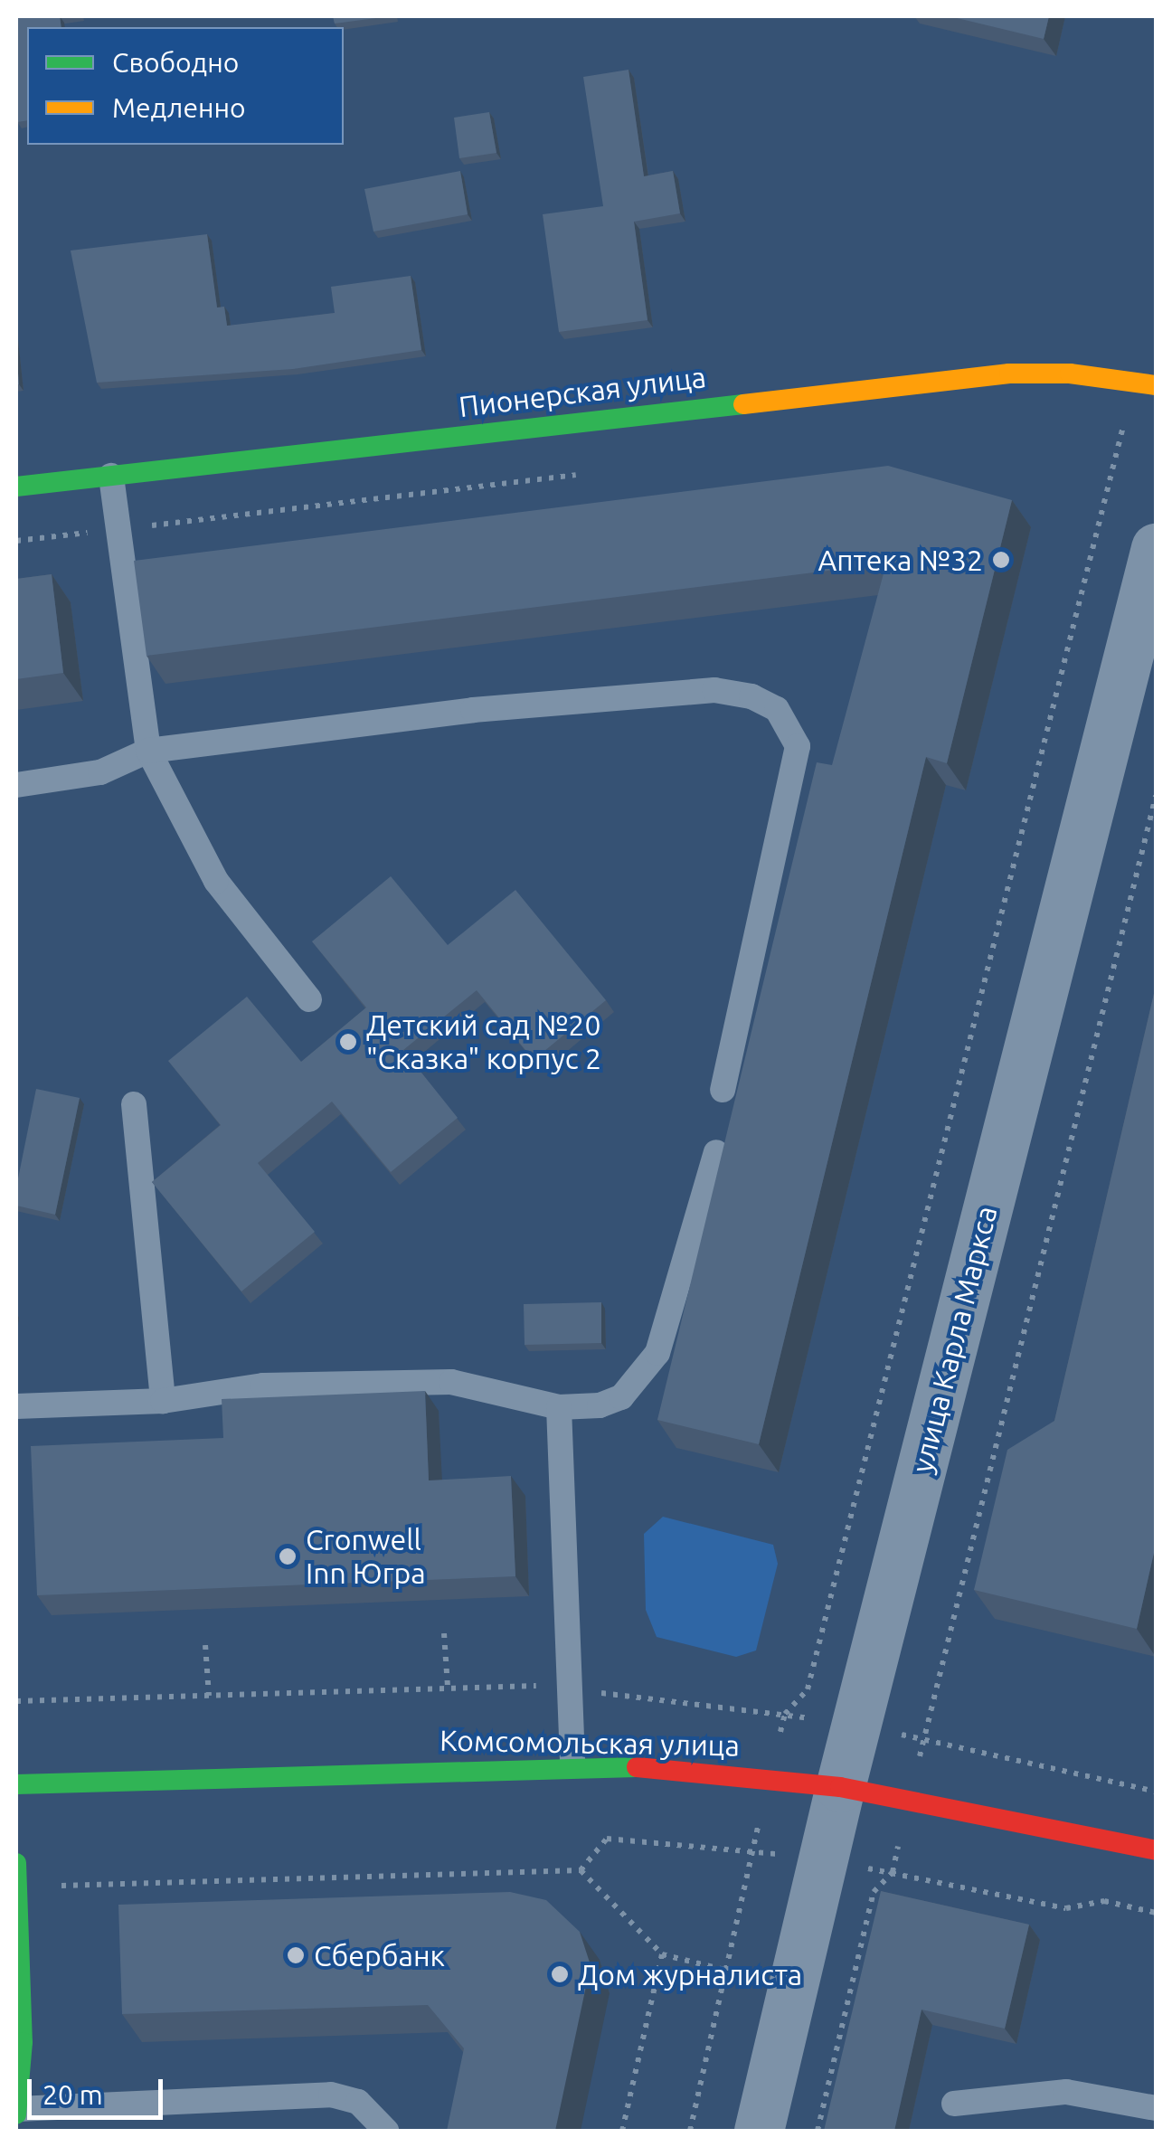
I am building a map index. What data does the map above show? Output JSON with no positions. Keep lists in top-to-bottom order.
{
  "streets": {
    "street": ["Пионерская улица", "улица Карла Маркса", "Комсомольская улица"]
  },
  "crossings": [
    ["улица Карла Маркса", "Комсомольская улица"]
  ],
  "places": [
    "Аптека №32",
    "Детский сад №20 \"Сказка\" корпус 2",
    "Cronwell Inn Югра",
    "Сбербанк",
    "Дом журналиста"
  ],
  "legend": ["Свободно", "Медленно"],
  "scale_bar": "20 m"
}
